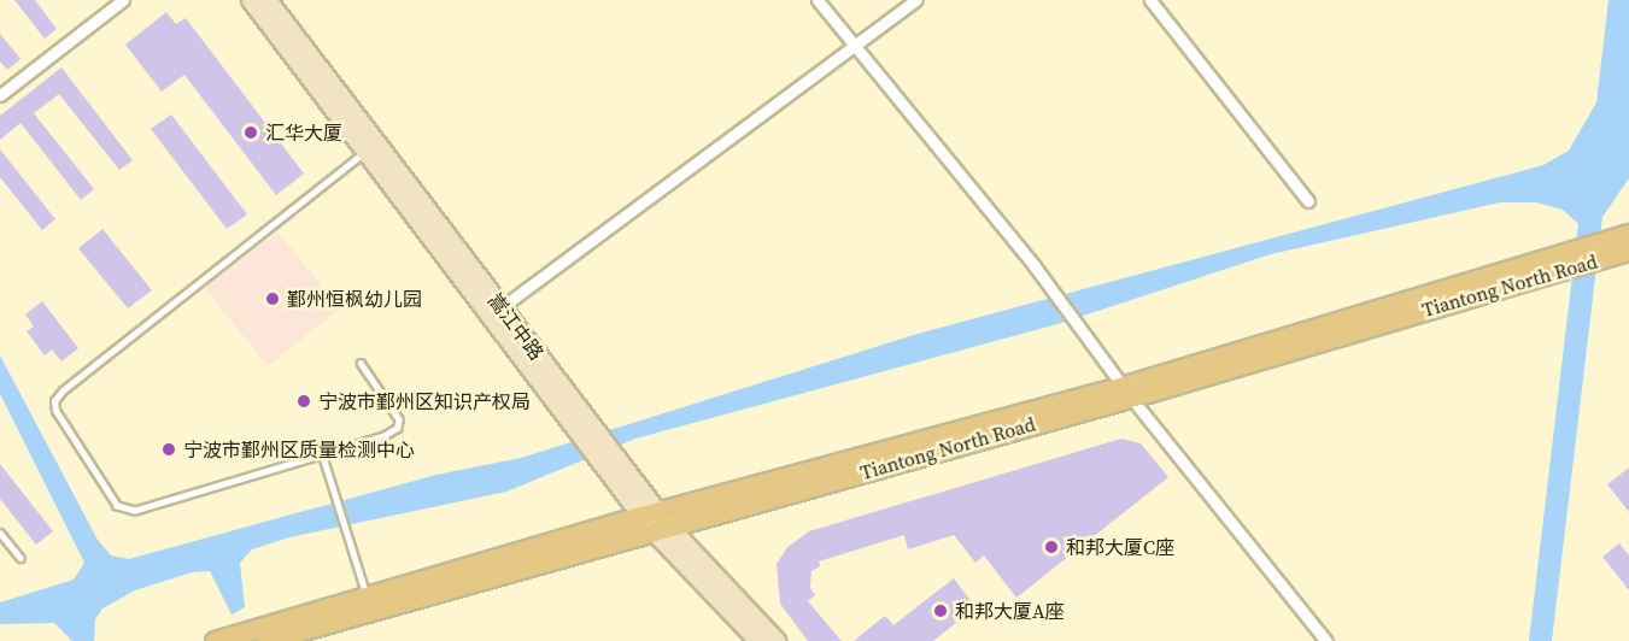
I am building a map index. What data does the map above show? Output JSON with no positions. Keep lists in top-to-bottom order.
{
  "streets": {
    "main road": ["Tiantong North Road", "嵩江中路"]
  },
  "crossings": [
    ["Tiantong North Road", "嵩江中路"]
  ],
  "places": [
    "汇华大厦",
    "鄞州恒枫幼儿园",
    "宁波市鄞州区知识产权局",
    "宁波市鄞州区质量检测中心",
    "和邦大厦C座",
    "和邦大厦A座"
  ]
}
